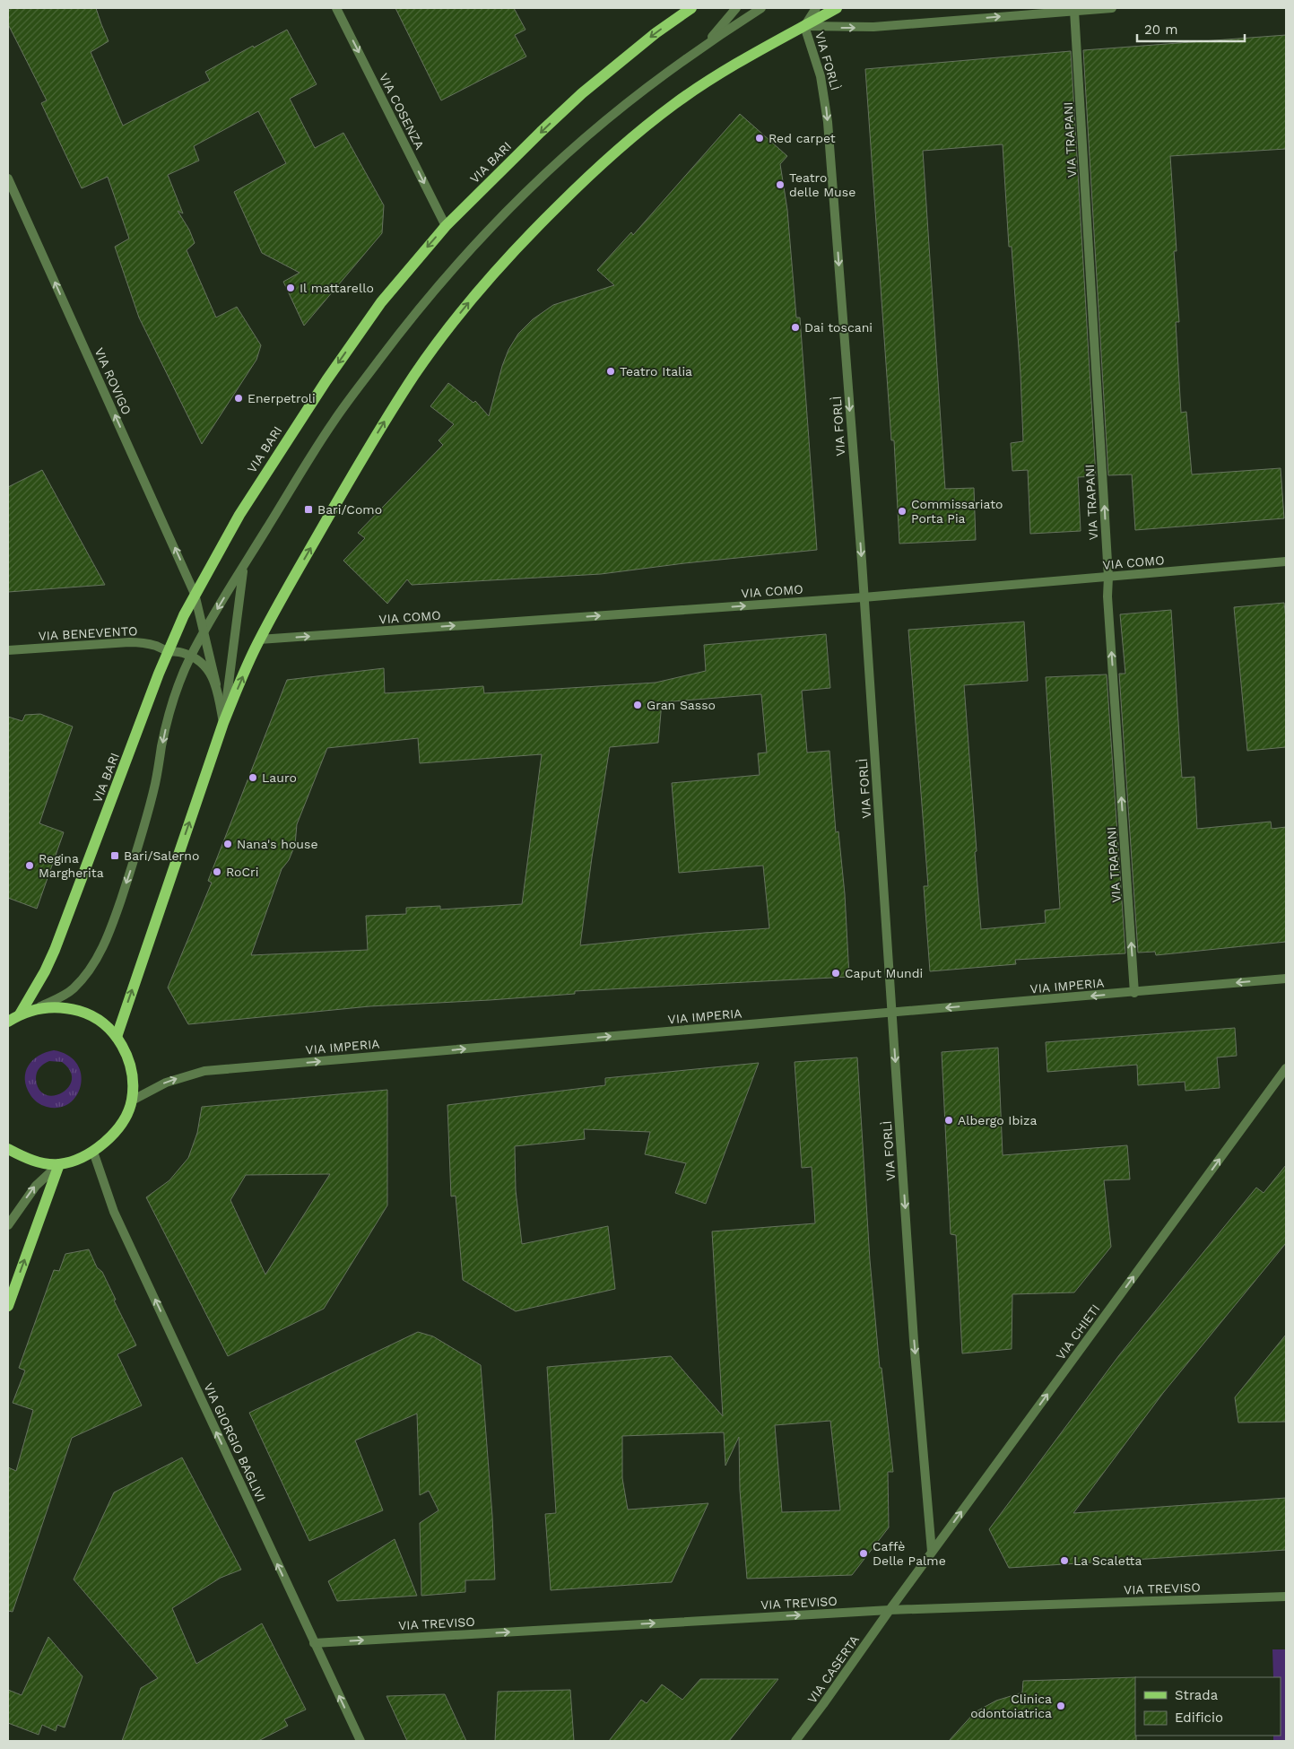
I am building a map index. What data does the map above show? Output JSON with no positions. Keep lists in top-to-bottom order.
{
  "streets": {
    "main road": ["VIA BARI"],
    "street": [
      "VIA FORLÌ",
      "VIA COSENZA",
      "VIA TRAPANI",
      "VIA ROVIGO",
      "VIA COMO",
      "VIA BENEVENTO",
      "VIA IMPERIA",
      "VIA CHIETI",
      "VIA GIORGIO BAGLIVI",
      "VIA TREVISO",
      "VIA CASERTA"
    ]
  },
  "crossings": [
    ["VIA FORLÌ", "VIA COMO"],
    ["VIA FORLÌ", "VIA IMPERIA"],
    ["VIA FORLÌ", "VIA CHIETI"],
    ["VIA COSENZA", "VIA BARI"],
    ["VIA TRAPANI", "VIA COMO"],
    ["VIA TRAPANI", "VIA IMPERIA"],
    ["VIA BARI", "VIA ROVIGO"],
    ["VIA BARI", "VIA BENEVENTO"],
    ["VIA CHIETI", "VIA TREVISO"],
    ["VIA CHIETI", "VIA CASERTA"],
    ["VIA GIORGIO BAGLIVI", "VIA TREVISO"],
    ["VIA TREVISO", "VIA CASERTA"]
  ],
  "one_way": [
    "VIA FORLÌ",
    "VIA COSENZA",
    "VIA TRAPANI",
    "VIA ROVIGO",
    "VIA COMO",
    "VIA CHIETI",
    "VIA GIORGIO BAGLIVI",
    "VIA TREVISO"
  ],
  "places": {
    "other": [
      "Red carpet",
      "Teatro delle Muse",
      "Il mattarello",
      "Dai toscani",
      "Teatro Italia",
      "Enerpetroli",
      "Commissariato Porta Pia",
      "Gran Sasso",
      "Lauro",
      "Nana's house",
      "Regina Margherita",
      "RoCri",
      "Caput Mundi",
      "Albergo Ibiza",
      "Caffè Delle Palme",
      "La Scaletta",
      "Clinica odontoiatrica"
    ],
    "transit": ["Bari/Como", "Bari/Salerno"]
  },
  "legend": ["Strada", "Edificio"],
  "scale_bar": "20 m"
}
